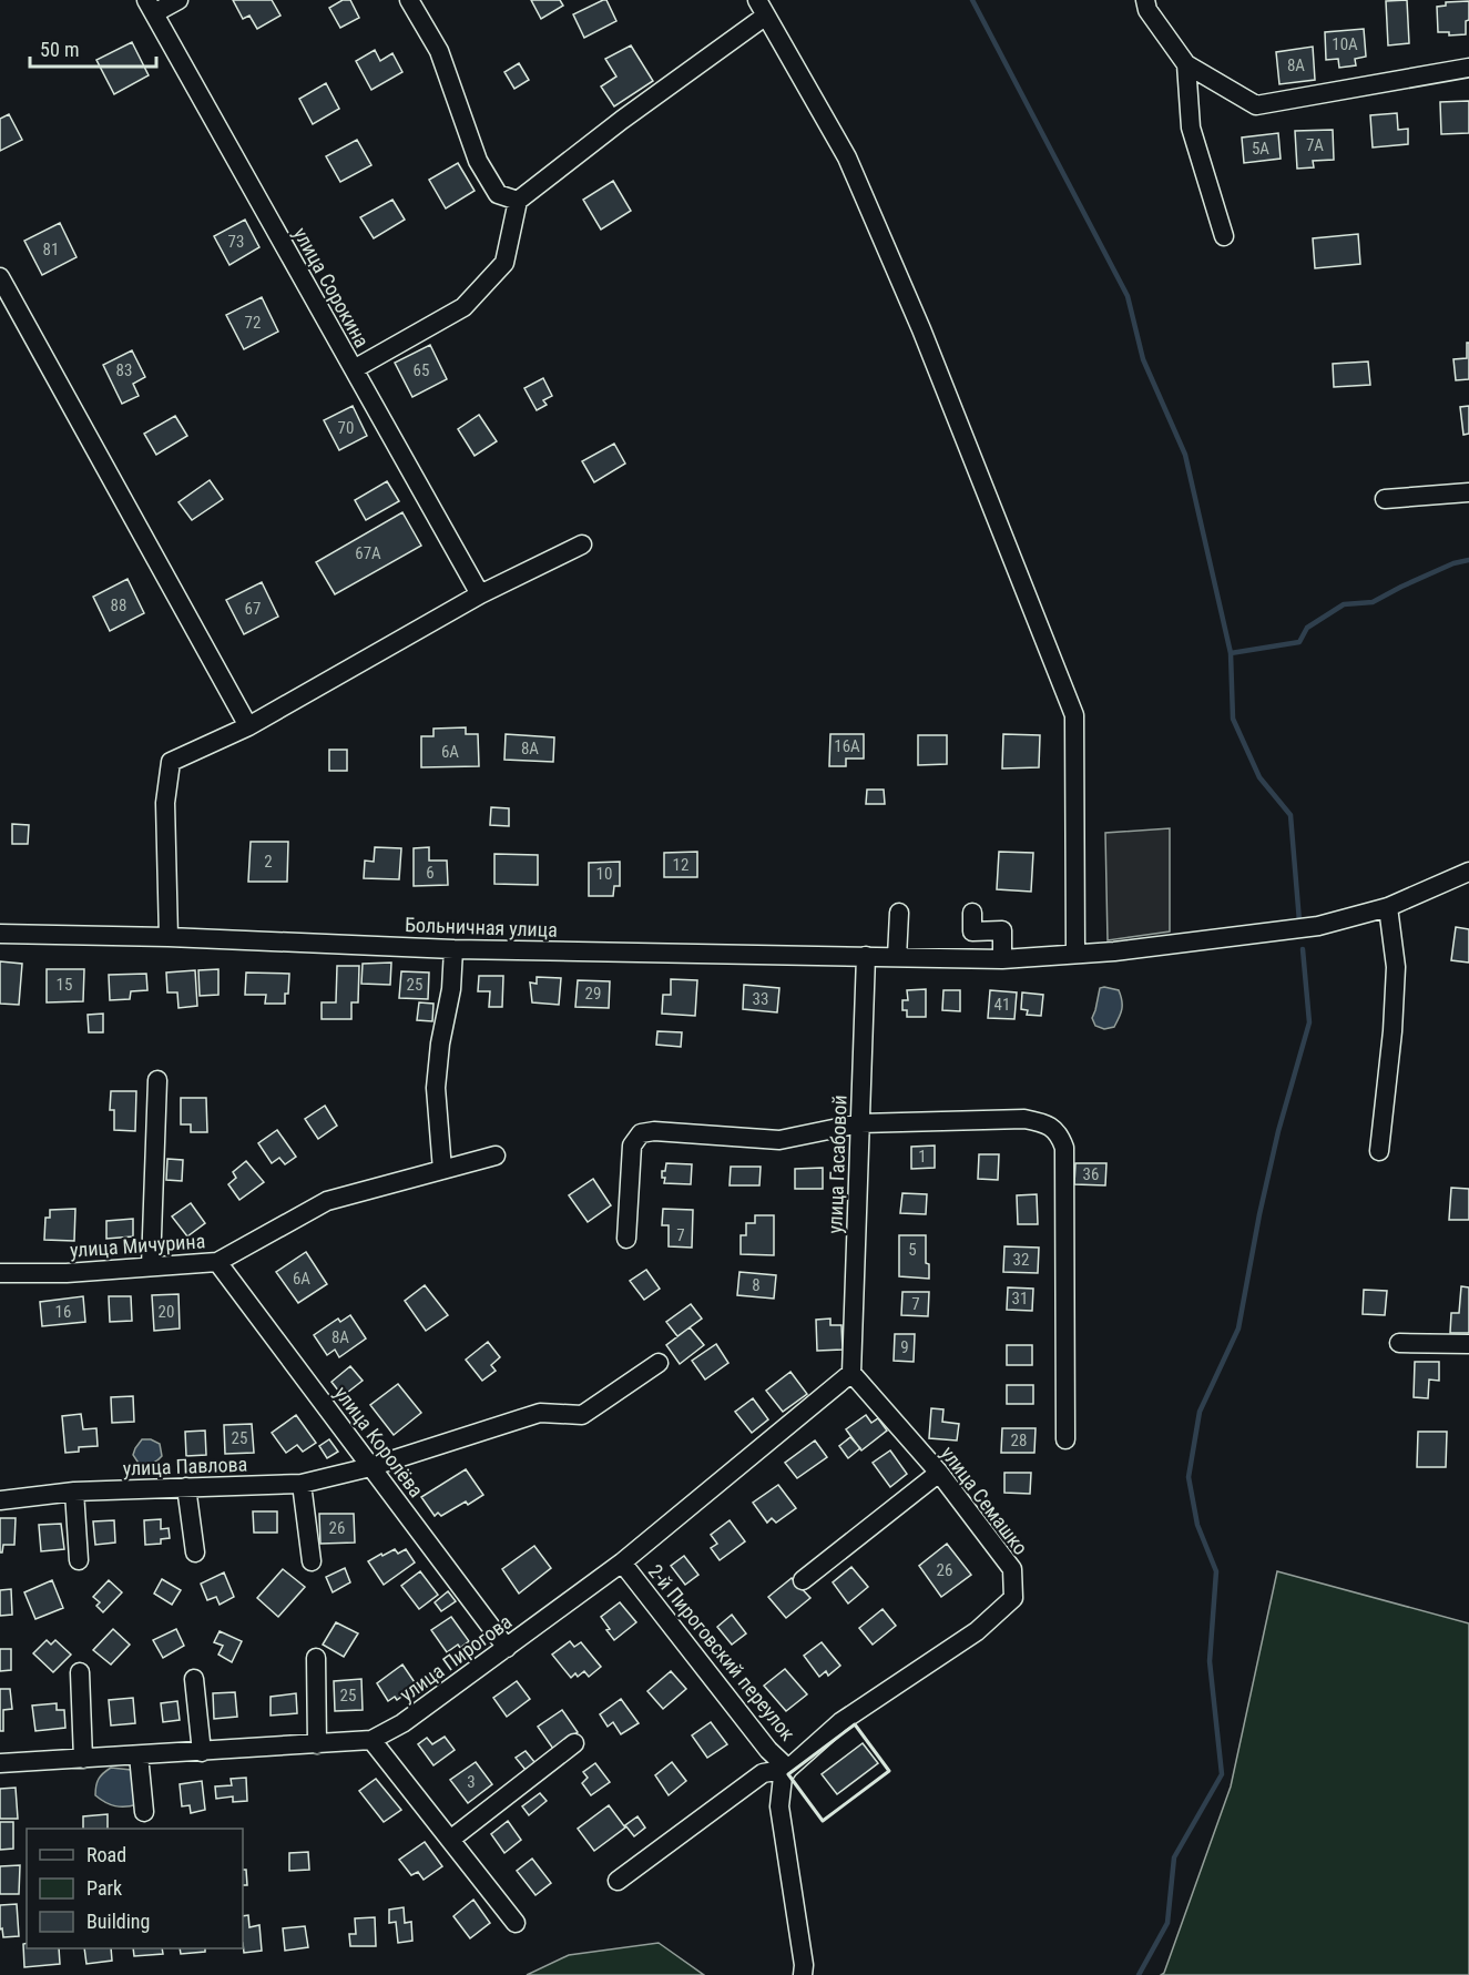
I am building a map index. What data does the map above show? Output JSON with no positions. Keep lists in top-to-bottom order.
{
  "streets": {
    "street": [
      "улица Сорокина",
      "Больничная улица",
      "улица Гасабовой",
      "улица Мичурина",
      "улица Королёва",
      "улица Павлова",
      "улица Семашко",
      "2-й Пироговский переулок",
      "улица Пирогова"
    ]
  },
  "crossings": [
    ["Больничная улица", "улица Гасабовой"],
    ["улица Гасабовой", "улица Семашко"],
    ["улица Гасабовой", "улица Пирогова"],
    ["улица Мичурина", "улица Королёва"],
    ["улица Королёва", "улица Павлова"],
    ["улица Королёва", "улица Пирогова"],
    ["улица Семашко", "2-й Пироговский переулок"],
    ["улица Семашко", "улица Пирогова"],
    ["2-й Пироговский переулок", "улица Пирогова"]
  ],
  "house_numbers": [
    "10А",
    "8А",
    "7А",
    "5А",
    "73",
    "81",
    "72",
    "83",
    "65",
    "70",
    "67А",
    "88",
    "67",
    "16А",
    "8А",
    "6А",
    "2",
    "12",
    "6",
    "10",
    "15",
    "25",
    "29",
    "33",
    "41",
    "1",
    "36",
    "7",
    "5",
    "32",
    "6А",
    "8",
    "31",
    "7",
    "16",
    "20",
    "8А",
    "9",
    "25",
    "28",
    "26",
    "26",
    "25",
    "3"
  ],
  "legend": ["Road", "Park", "Building"],
  "scale_bar": "50 m"
}
